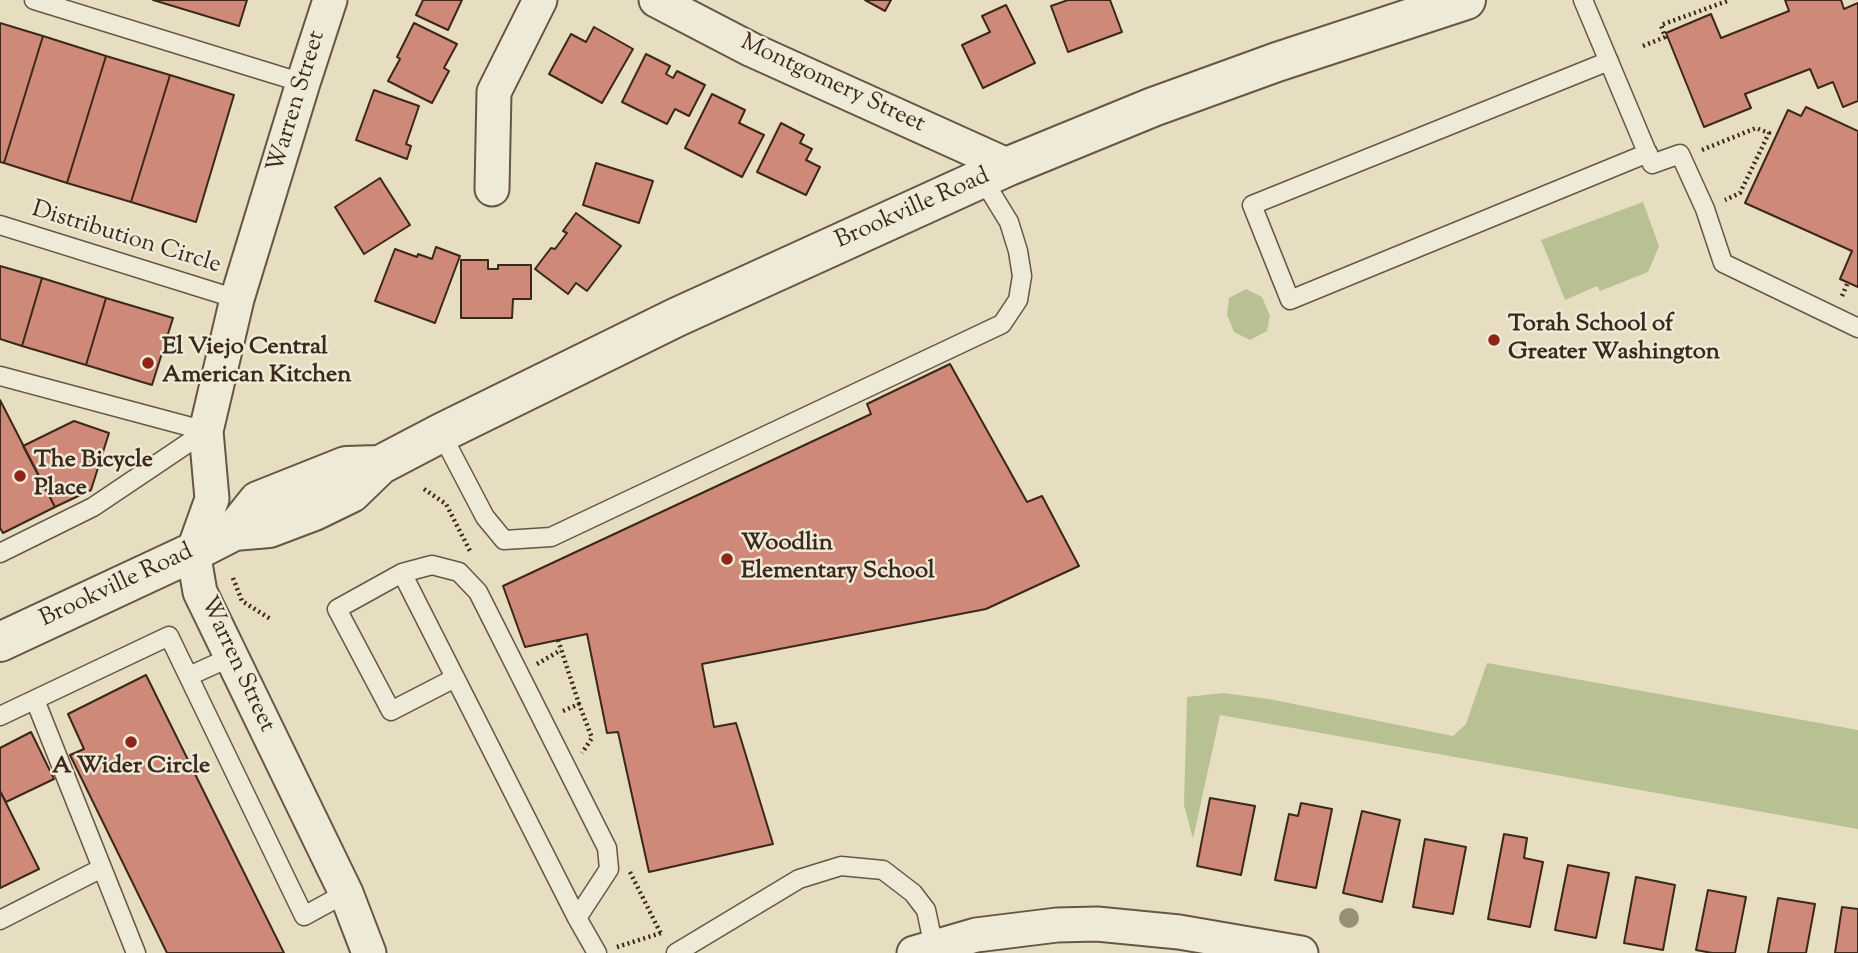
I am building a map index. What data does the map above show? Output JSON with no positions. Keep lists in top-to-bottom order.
{
  "streets": {
    "street": ["Montgomery Street", "Warren Street", "Brookville Road"],
    "lane": ["Distribution Circle"]
  },
  "crossings": [
    ["Montgomery Street", "Brookville Road"],
    ["Warren Street", "Brookville Road"],
    ["Warren Street", "Distribution Circle"]
  ],
  "places": [
    "Torah School of Greater Washington",
    "El Viejo Central American Kitchen",
    "The Bicycle Place",
    "Woodlin Elementary School",
    "A Wider Circle"
  ]
}
